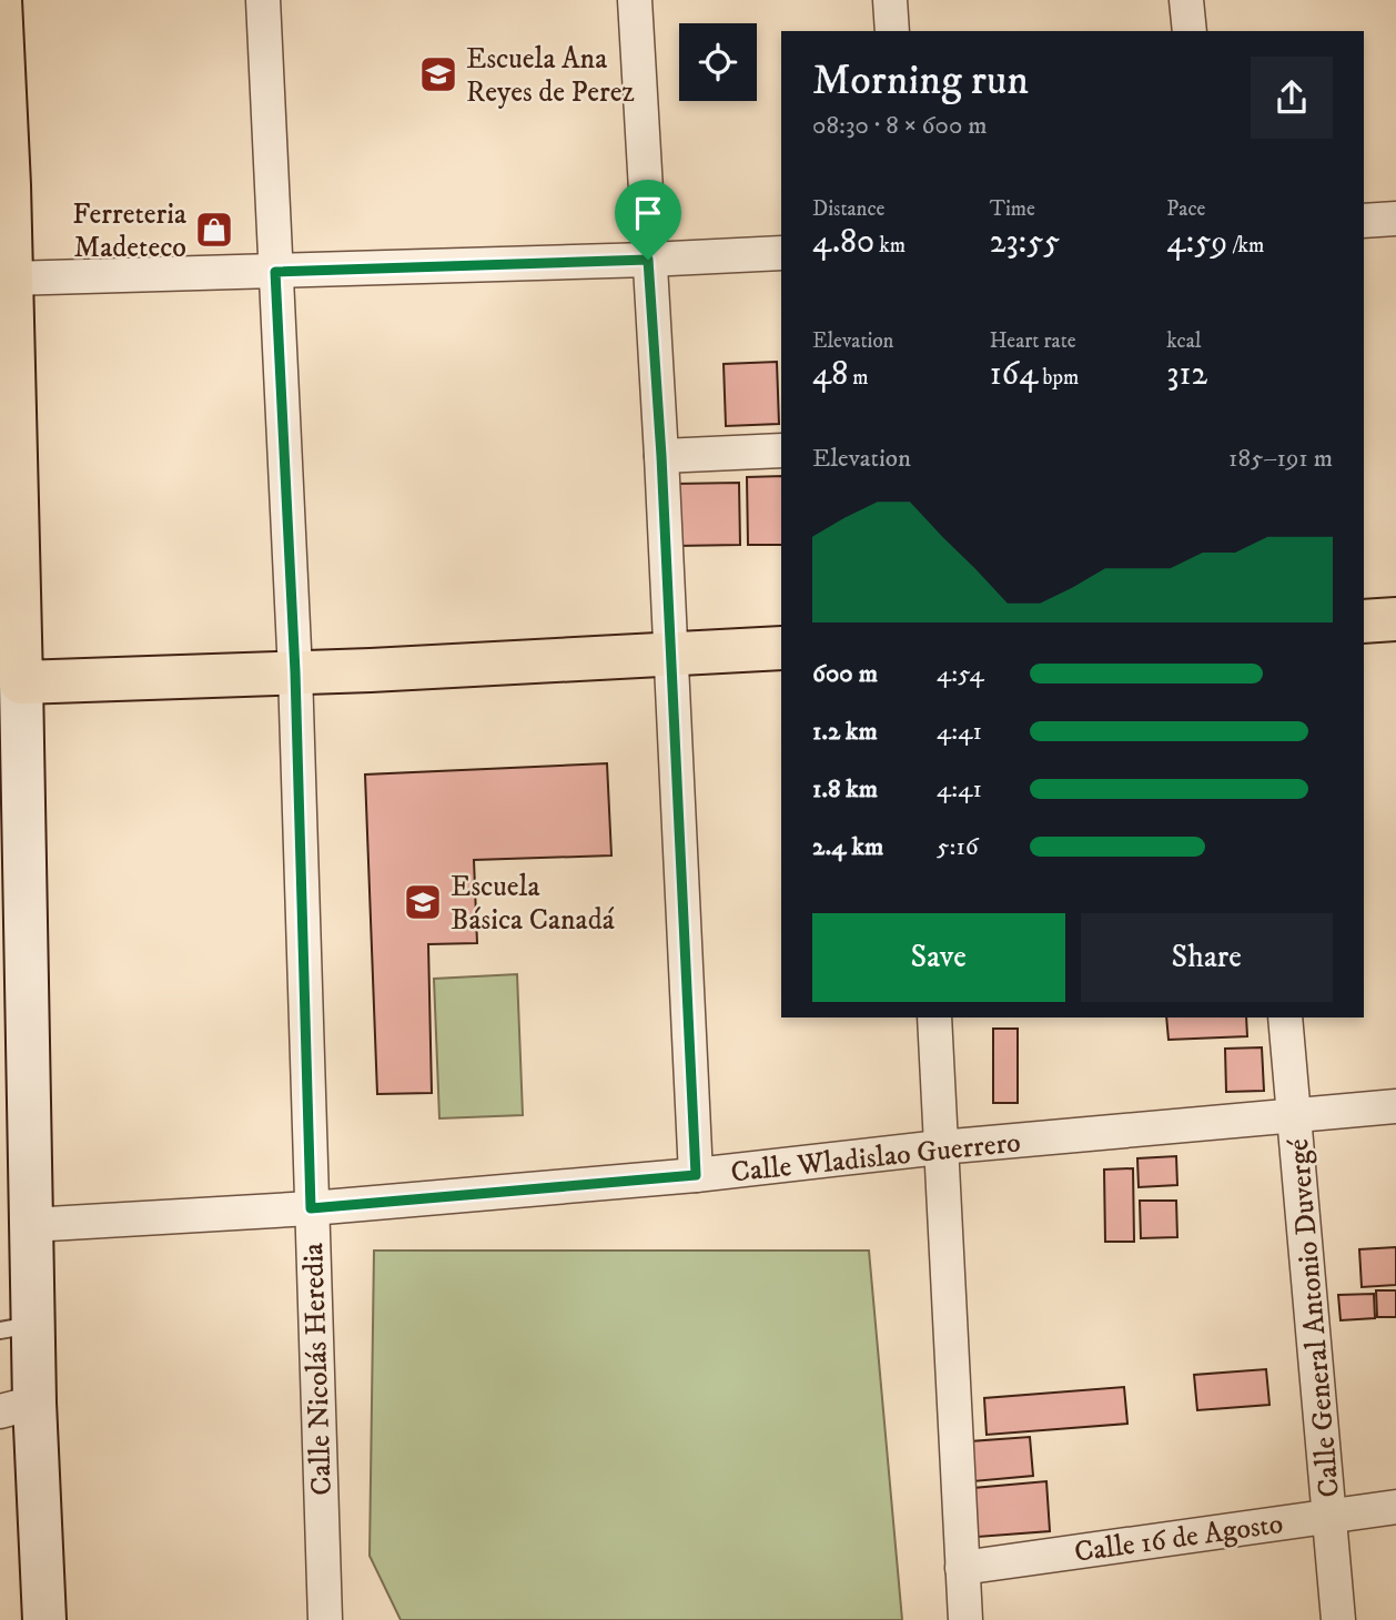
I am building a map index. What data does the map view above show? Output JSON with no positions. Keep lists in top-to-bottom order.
{
  "streets": {
    "street": [
      "Calle Wladislao Guerrero",
      "Calle General Antonio Duvergé",
      "Calle Nicolás Heredia",
      "Calle 16 de Agosto"
    ]
  },
  "crossings": [
    ["Calle Wladislao Guerrero", "Calle General Antonio Duvergé"],
    ["Calle Wladislao Guerrero", "Calle Nicolás Heredia"],
    ["Calle General Antonio Duvergé", "Calle 16 de Agosto"]
  ],
  "places": {
    "school or university": ["Escuela Ana Reyes de Perez", "Escuela Básica Canadá"],
    "shop": ["Ferreteria Madeteco"]
  },
  "page": {
    "heading": ["Morning run", "08:30 · 8 × 600 m"],
    "stats": [
      ["Distance", "4.80 km"],
      ["Time", "23:55"],
      ["Pace", "4:59 /km"],
      ["Elevation", "48 m"],
      ["Heart rate", "164 bpm"],
      ["kcal", "312"]
    ],
    "chart": ["Elevation", "185–191 m"],
    "list": [
      {
        "name": "600 m",
        "note": "4:54"
      },
      {
        "name": "1.2 km",
        "note": "4:41"
      },
      {
        "name": "1.8 km",
        "note": "4:41"
      },
      {
        "name": "2.4 km",
        "note": "5:16"
      }
    ],
    "buttons": ["Save", "Share"]
  }
}
